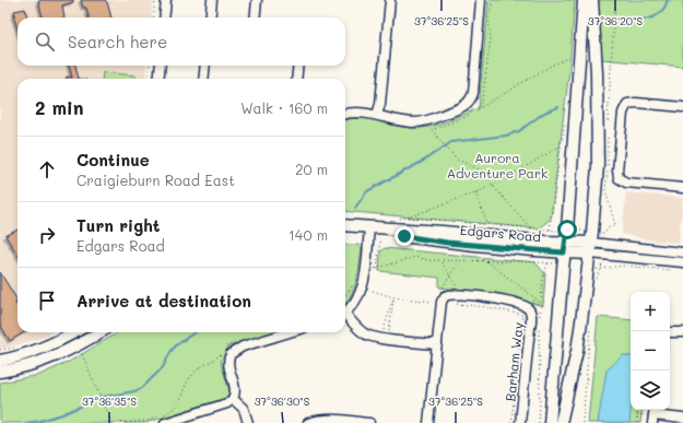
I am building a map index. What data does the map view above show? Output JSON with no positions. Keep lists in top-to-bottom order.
{
  "streets": {
    "main road": ["Edgars Road"],
    "street": ["Barham Way"]
  },
  "parks": ["Aurora Adventure Park"],
  "page": {
    "search": "Search here",
    "heading": ["2 min", "Walk · 160 m"],
    "list": [
      ["Continue", "Craigieburn Road East", "20 m"],
      ["Turn right", "Edgars Road", "140 m"],
      "Arrive at destination"
    ],
    "map_buttons": ["+", "−"]
  },
  "coordinates": [
    "37°36'25\"S",
    "37°36'20\"S",
    "37°36'35\"S",
    "37°36'30\"S"
  ]
}
